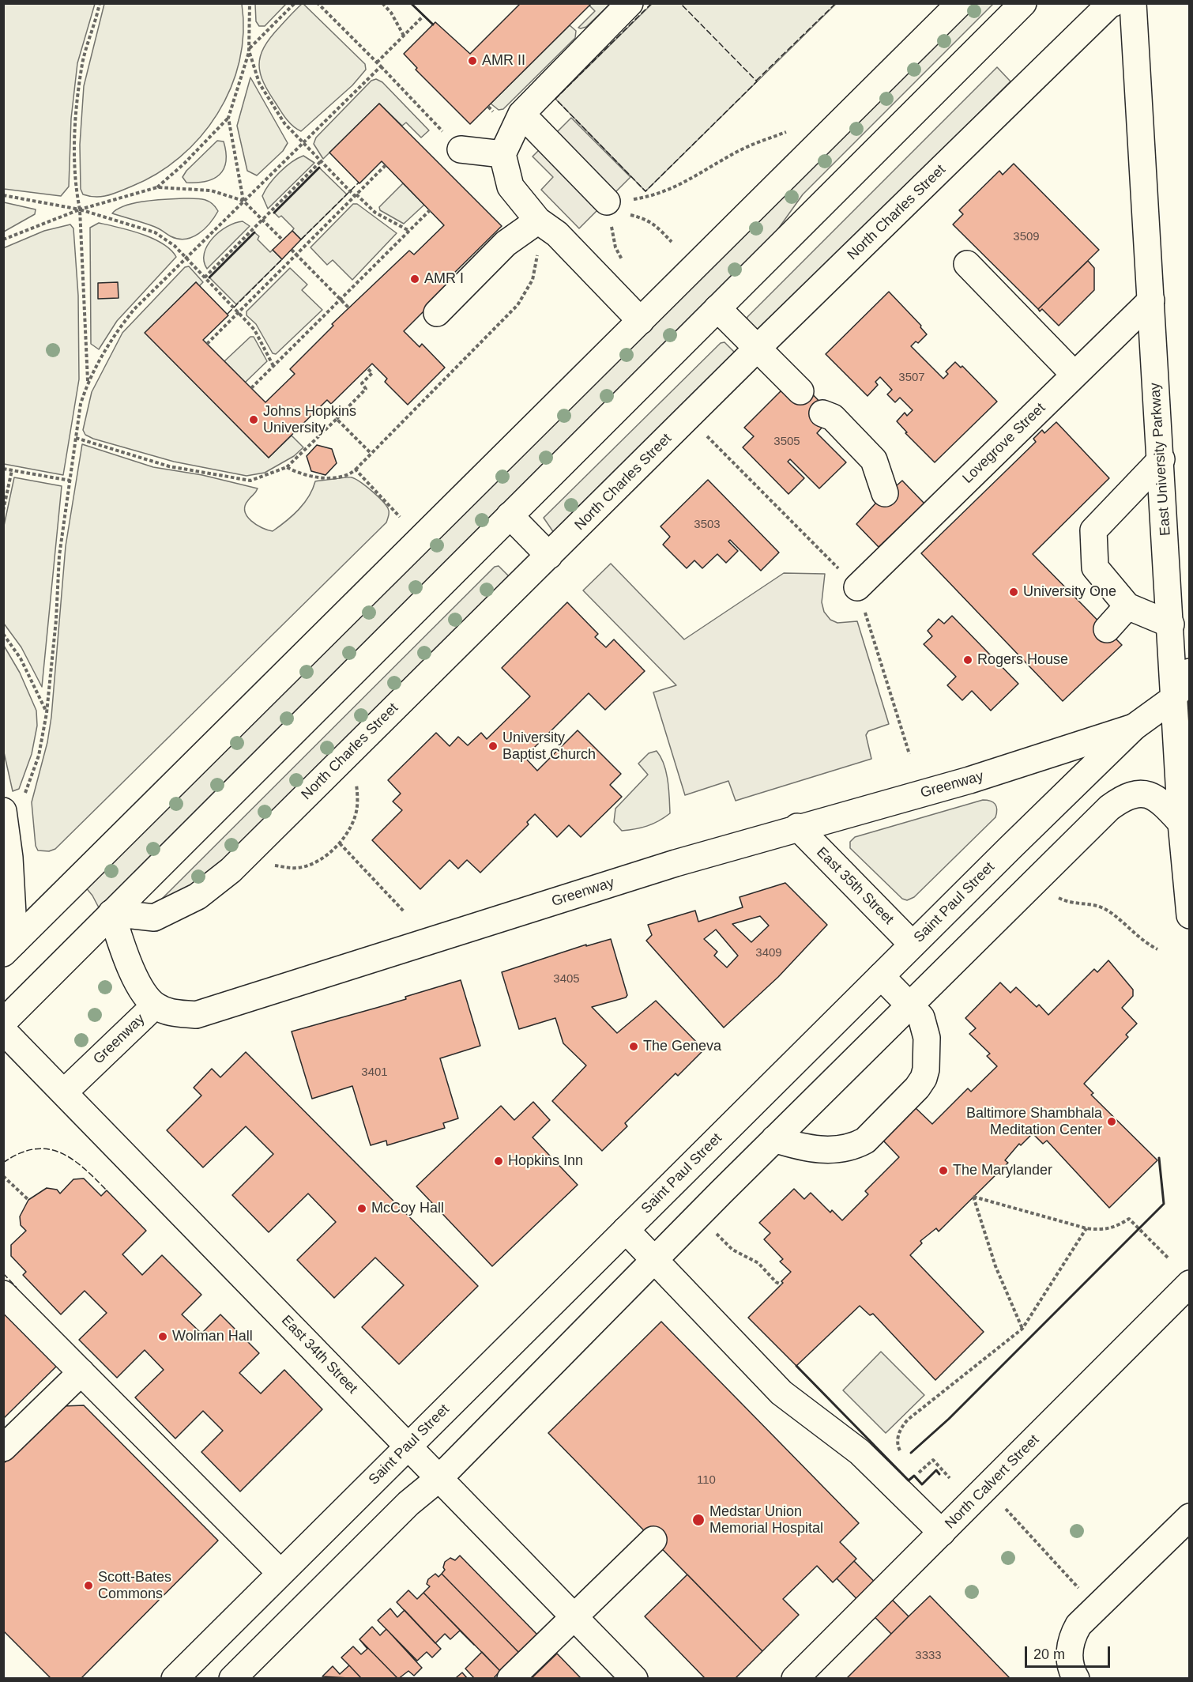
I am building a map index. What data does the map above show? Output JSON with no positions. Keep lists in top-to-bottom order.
{
  "streets": {
    "main road": [
      "North Charles Street",
      "Lovegrove Street",
      "East University Parkway",
      "Greenway",
      "East 35th Street",
      "Saint Paul Street",
      "East 34th Street",
      "North Calvert Street"
    ]
  },
  "crossings": [
    ["Lovegrove Street", "East University Parkway"],
    ["East University Parkway", "Saint Paul Street"],
    ["Greenway", "East 35th Street"],
    ["Greenway", "Saint Paul Street"],
    ["Greenway", "East 34th Street"],
    ["East 35th Street", "Saint Paul Street"],
    ["Saint Paul Street", "East 34th Street"]
  ],
  "places": [
    "AMR II",
    "AMR I",
    "Johns Hopkins University",
    "University One",
    "Rogers House",
    "University Baptist Church",
    "The Geneva",
    "Baltimore Shambhala Meditation Center",
    "Hopkins Inn",
    "The Marylander",
    "McCoy Hall",
    "Wolman Hall",
    "Medstar Union Memorial Hospital",
    "Scott-Bates Commons"
  ],
  "house_numbers": [
    "3509",
    "3507",
    "3505",
    "3503",
    "3409",
    "3405",
    "3401",
    "110",
    "3333"
  ],
  "scale_bar": "20 m"
}
